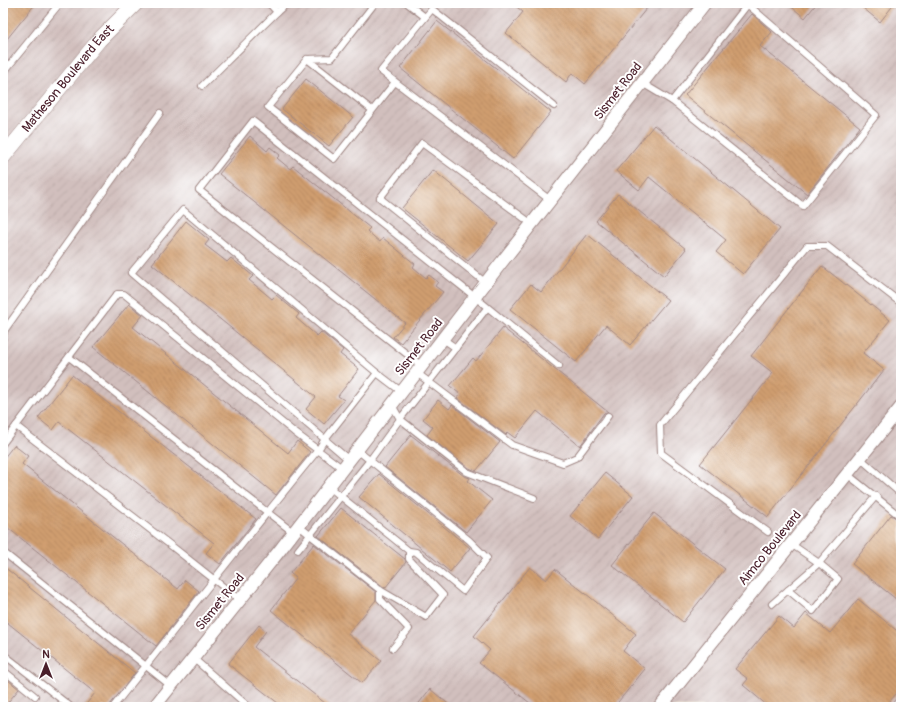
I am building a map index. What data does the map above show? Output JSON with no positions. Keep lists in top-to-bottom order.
{
  "streets": {
    "street": ["Matheson Boulevard East", "Sismet Road", "Aimco Boulevard"]
  },
  "north": "top"
}
